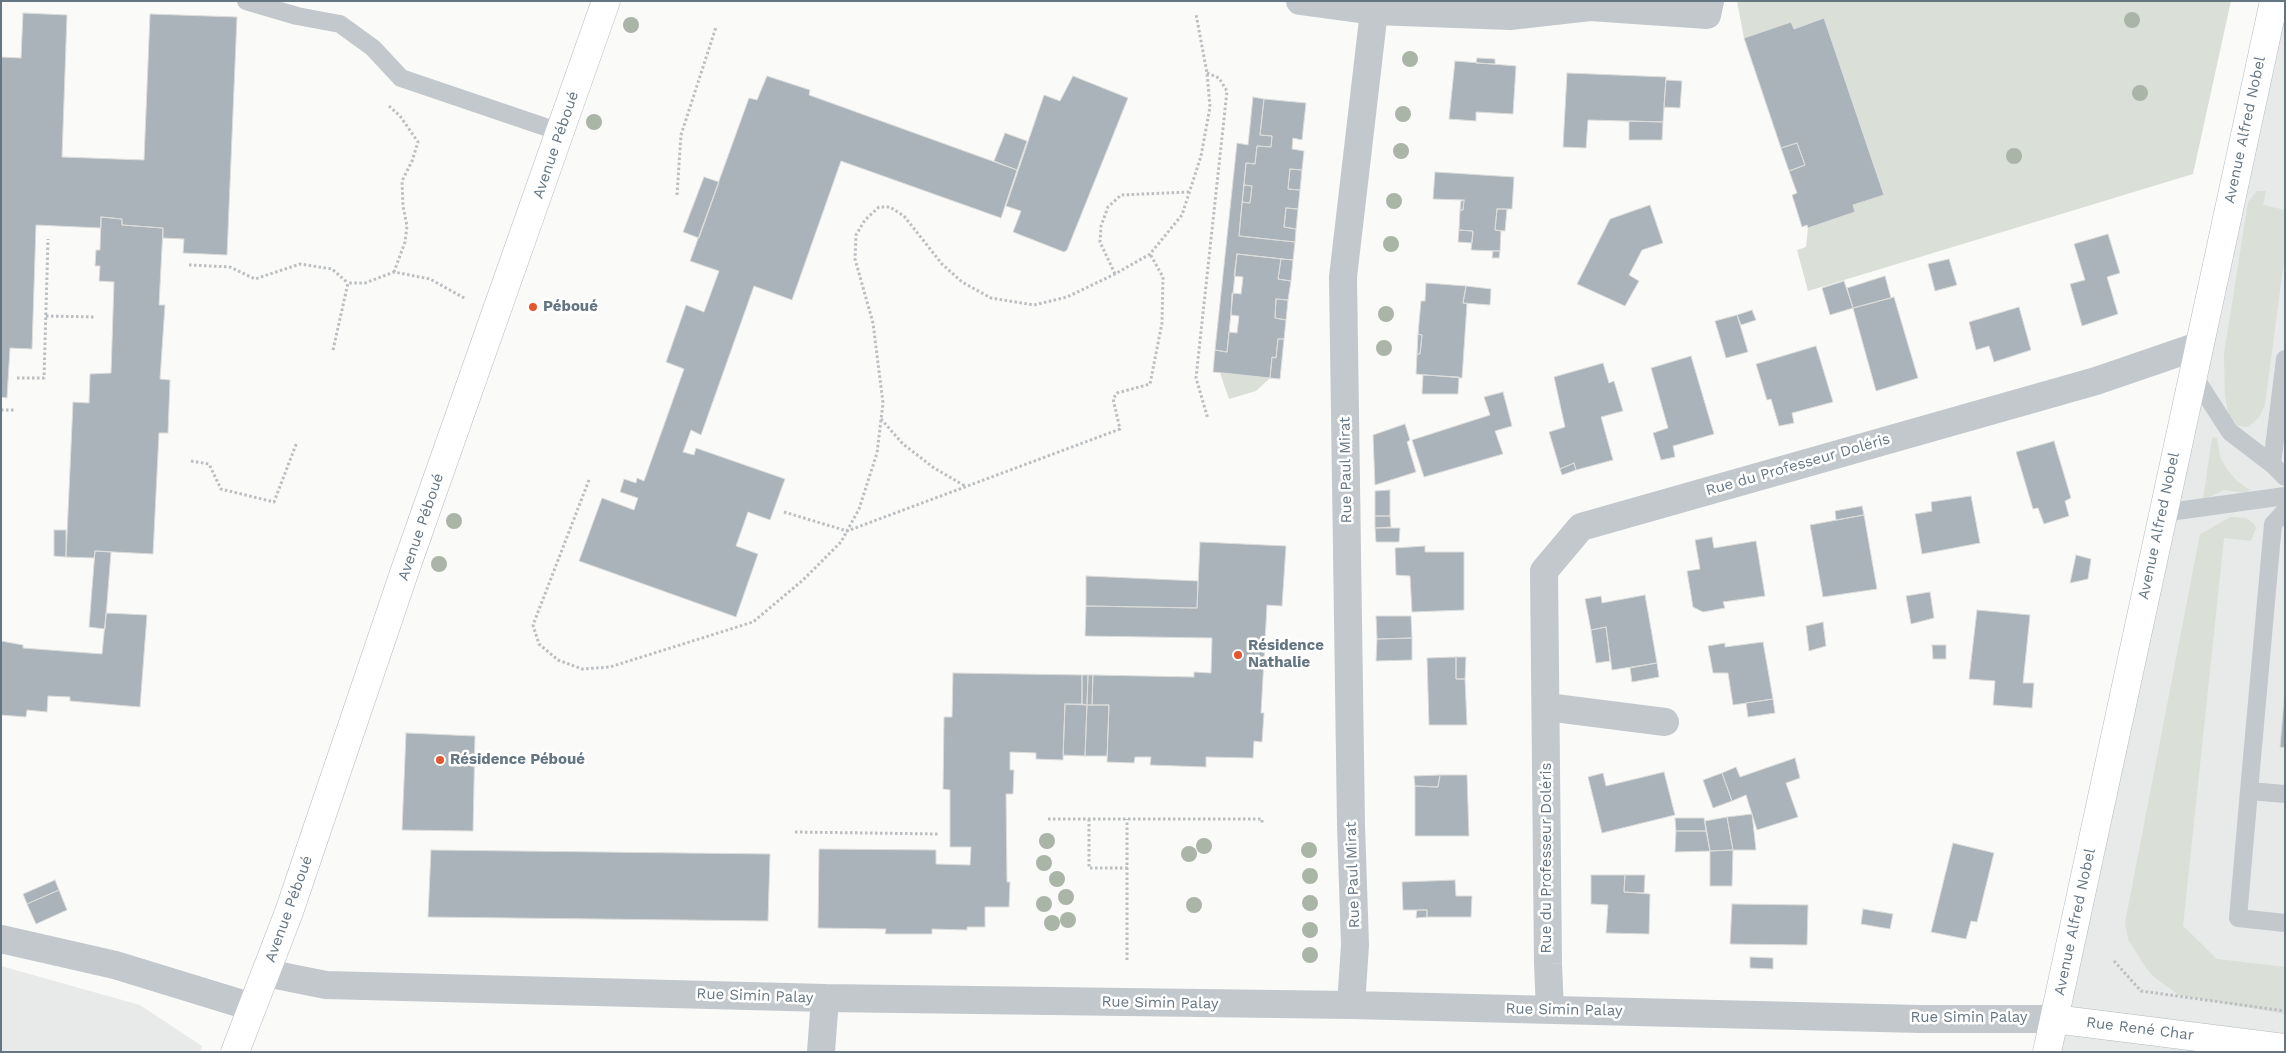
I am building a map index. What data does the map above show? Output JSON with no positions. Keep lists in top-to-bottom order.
{
  "streets": {
    "street": [
      "Avenue Alfred Nobel",
      "Avenue Péboué",
      "Rue du Professeur Doléris",
      "Rue Paul Mirat",
      "Rue Simin Palay",
      "Rue René Char"
    ]
  },
  "crossings": [
    ["Avenue Alfred Nobel", "Rue du Professeur Doléris"],
    ["Avenue Alfred Nobel", "Rue Simin Palay"],
    ["Avenue Alfred Nobel", "Rue René Char"],
    ["Avenue Péboué", "Rue Simin Palay"],
    ["Rue du Professeur Doléris", "Rue Simin Palay"],
    ["Rue Paul Mirat", "Rue Simin Palay"],
    ["Rue Simin Palay", "Rue René Char"]
  ],
  "places": ["Péboué", "Résidence Nathalie", "Résidence Péboué"]
}
